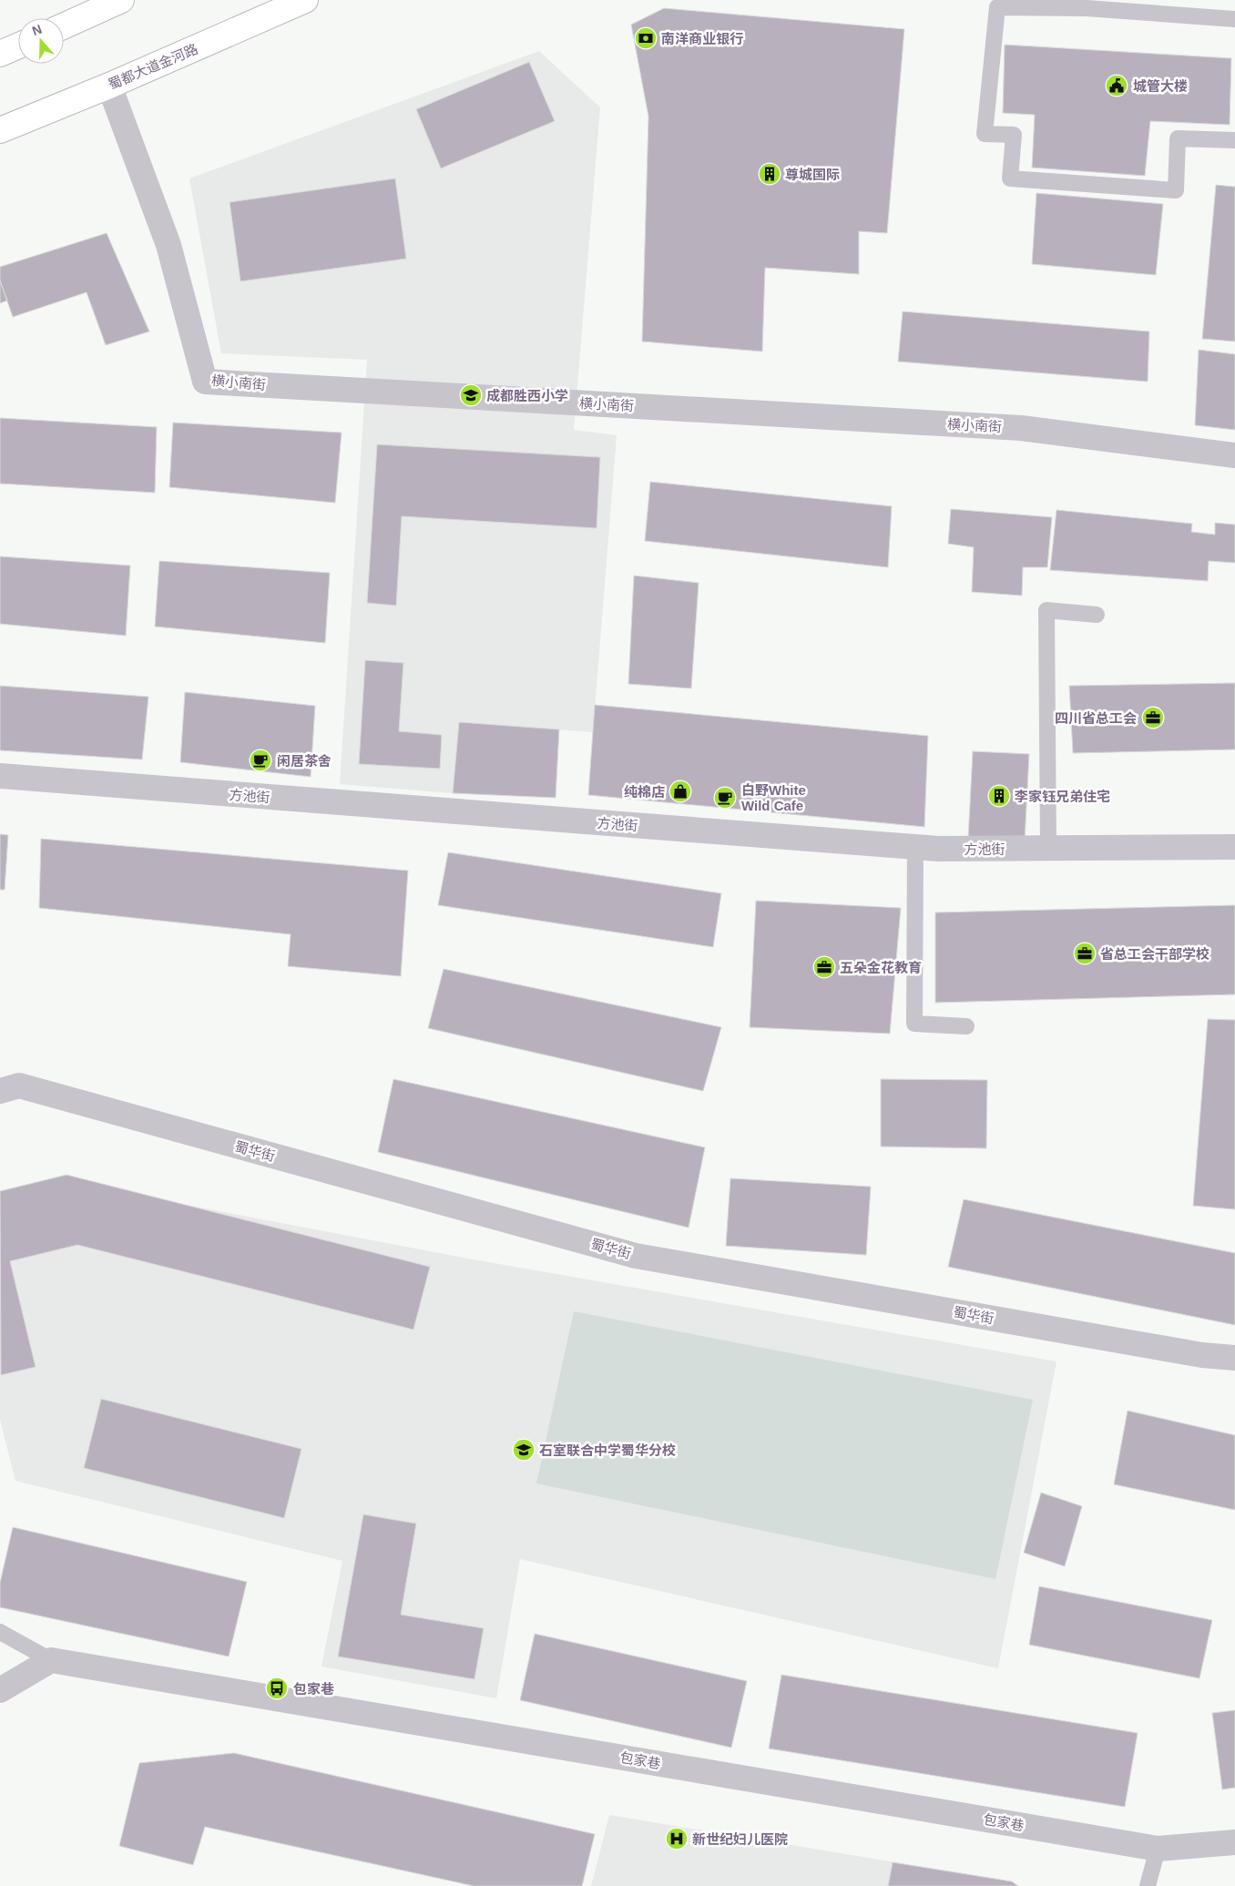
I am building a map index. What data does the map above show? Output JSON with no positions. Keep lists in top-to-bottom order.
{
  "streets": {
    "main road": ["蜀都大道金河路"],
    "street": [
      "横小南街",
      "方池街",
      "蜀华街",
      "包家巷"
    ]
  },
  "crossings": [
    ["蜀都大道金河路", "横小南街"]
  ],
  "places": {
    "bank": ["南洋商业银行"],
    "public building": ["城管大楼"],
    "building": ["尊城国际", "李家钰兄弟住宅"],
    "school or university": ["成都胜西小学", "石室联合中学蜀华分校"],
    "office": ["四川省总工会", "省总工会干部学校", "五朵金花教育"],
    "cafe": ["闲居茶舍", "白野White Wild Cafe"],
    "shop": ["纯棉店"],
    "bus stop": ["包家巷"],
    "hospital": ["新世纪妇儿医院"]
  },
  "north": "top"
}
